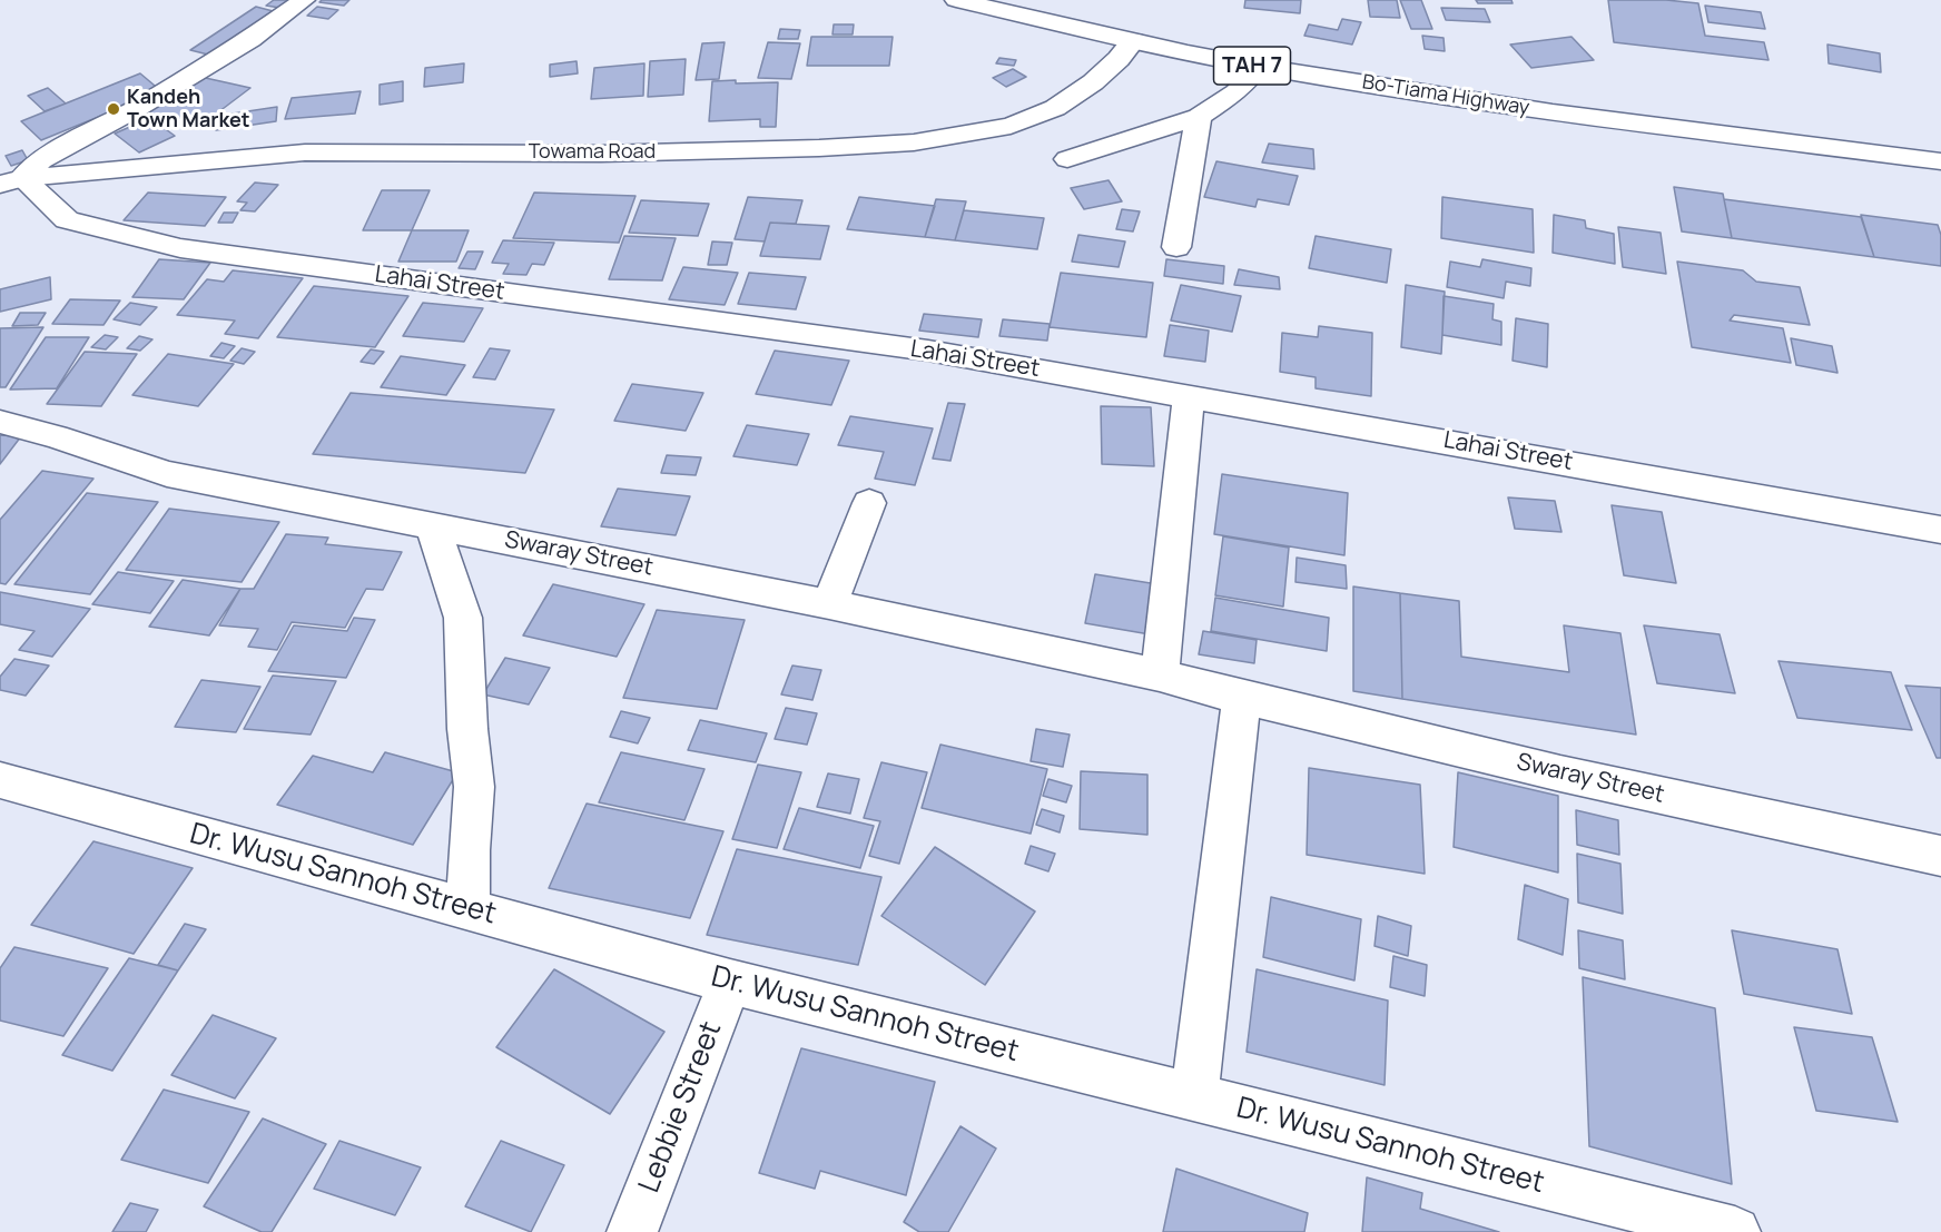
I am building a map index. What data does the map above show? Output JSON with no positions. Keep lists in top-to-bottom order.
{
  "streets": {
    "main road": [
      "TAH 7",
      "Bo-Tiama Highway",
      "Towama Road",
      "Lahai Street",
      "Swaray Street",
      "Dr. Wusu Sannoh Street",
      "Lebbie Street"
    ]
  },
  "crossings": [
    ["Bo-Tiama Highway", "Towama Road"],
    ["Towama Road", "Lahai Street"],
    ["Dr. Wusu Sannoh Street", "Lebbie Street"]
  ],
  "places": ["Kandeh Town Market"]
}
